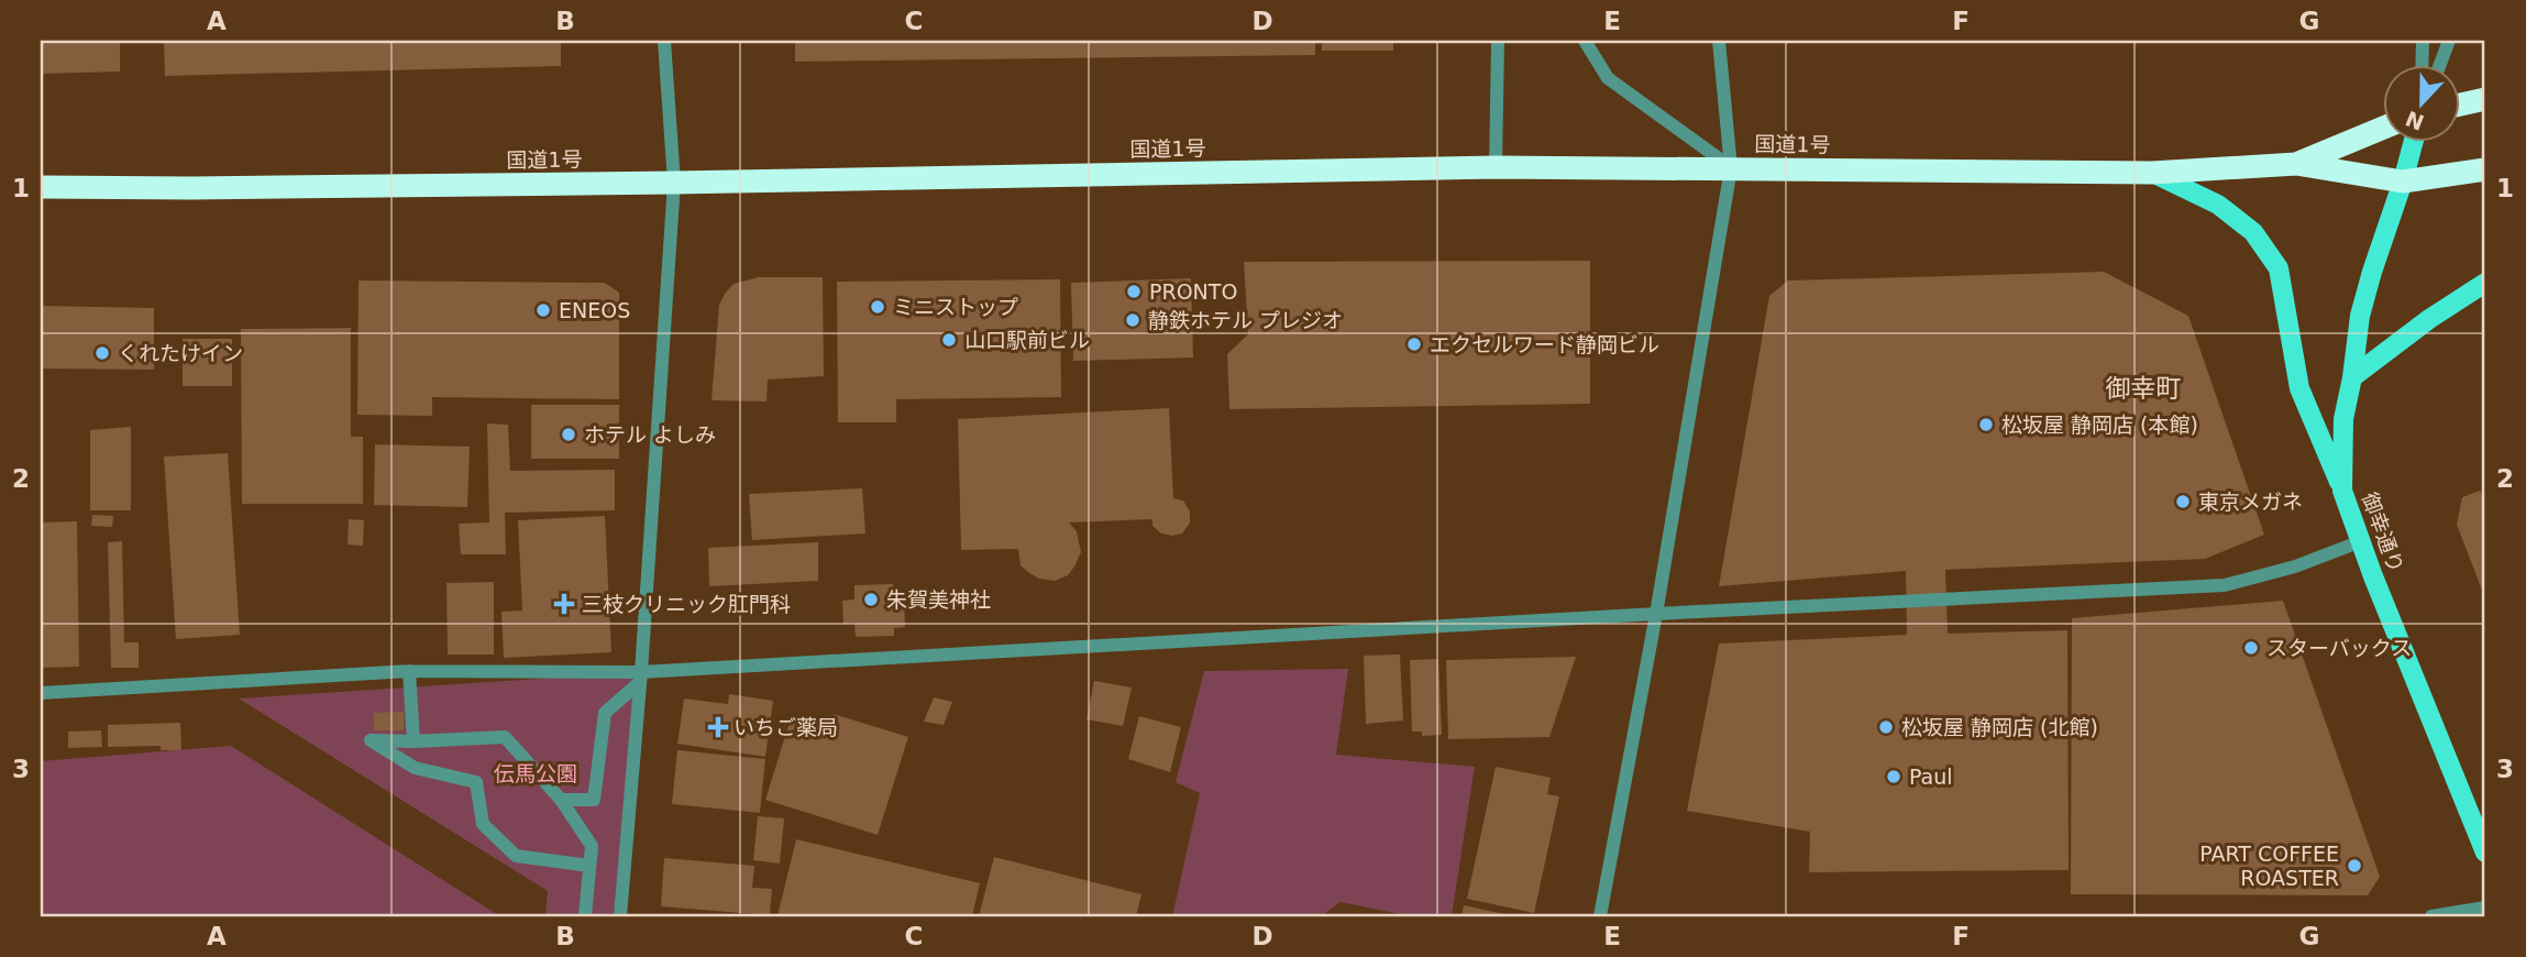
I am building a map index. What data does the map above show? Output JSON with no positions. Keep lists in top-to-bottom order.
{
  "streets": {
    "highway": ["国道1号"],
    "main road": ["御幸通り"]
  },
  "crossings": [
    ["国道1号", "御幸通り"]
  ],
  "districts": ["御幸町"],
  "parks": ["伝馬公園"],
  "places": {
    "other": [
      "PRONTO",
      "ミニストップ",
      "ENEOS",
      "静鉄ホテル プレジオ",
      "山口駅前ビル",
      "エクセルワード静岡ビル",
      "くれたけイン",
      "松坂屋 静岡店 (本館)",
      "ホテル よしみ",
      "東京メガネ",
      "朱賀美神社",
      "スターバックス",
      "松坂屋 静岡店 (北館)",
      "Paul",
      "PART COFFEE ROASTER"
    ],
    "health": ["三枝クリニック肛門科", "いちご薬局"]
  },
  "north": "bottom",
  "grid": {
    "columns": [
      "A",
      "B",
      "C",
      "D",
      "E",
      "F",
      "G"
    ],
    "rows": ["1", "2", "3"]
  }
}
